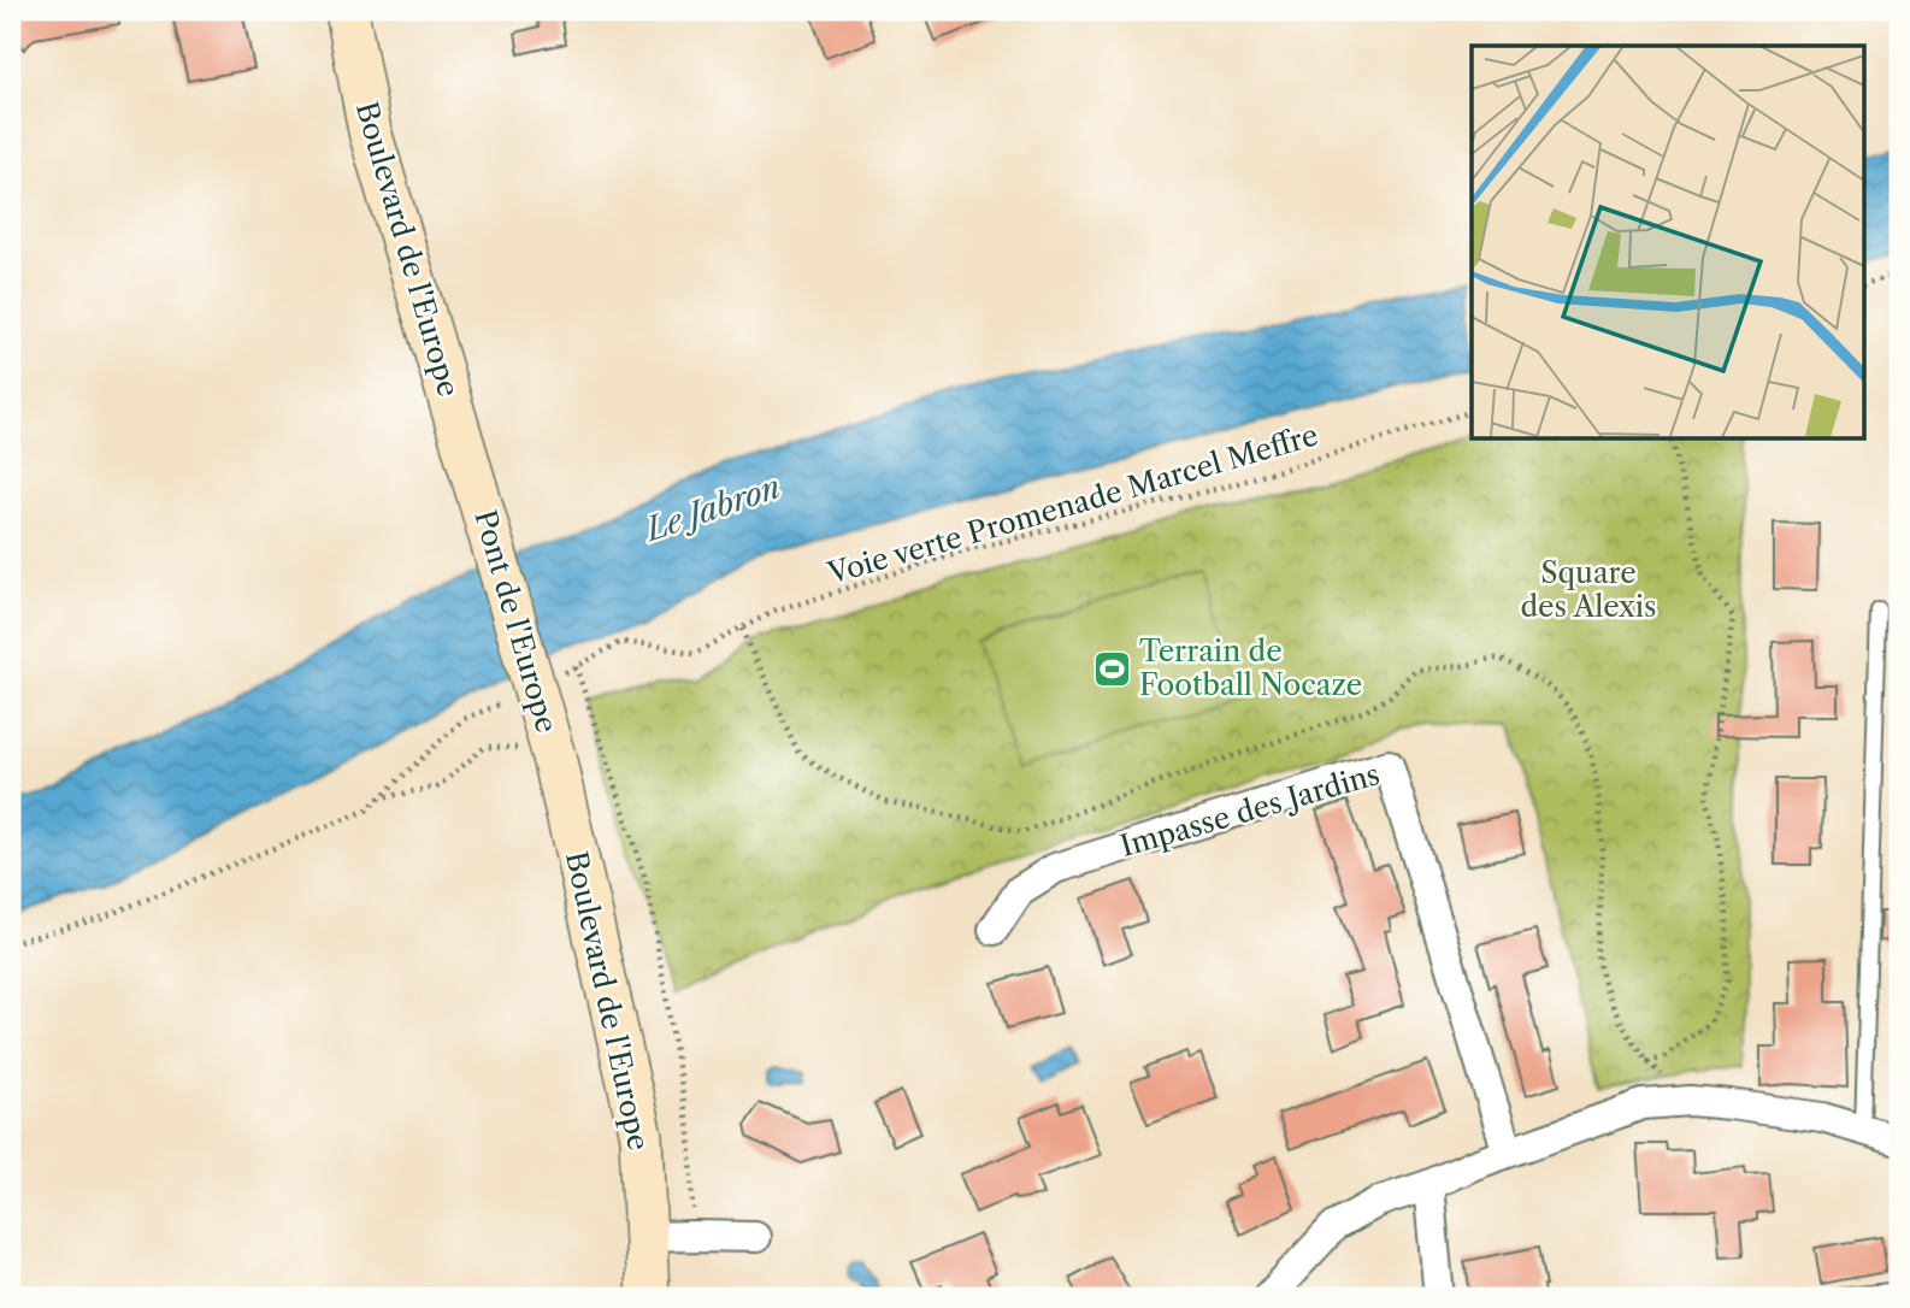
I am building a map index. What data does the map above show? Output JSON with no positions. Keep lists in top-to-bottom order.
{
  "streets": {
    "main road": ["Boulevard de l'Europe", "Pont de l'Europe"],
    "street": ["Impasse des Jardins"],
    "path": ["Voie verte Promenade Marcel Meffre"]
  },
  "crossings": [
    ["Boulevard de l'Europe", "Pont de l'Europe"]
  ],
  "water": ["Le Jabron"],
  "parks": ["Square des Alexis"],
  "places": {
    "sports": ["Terrain de Football Nocaze"]
  }
}
